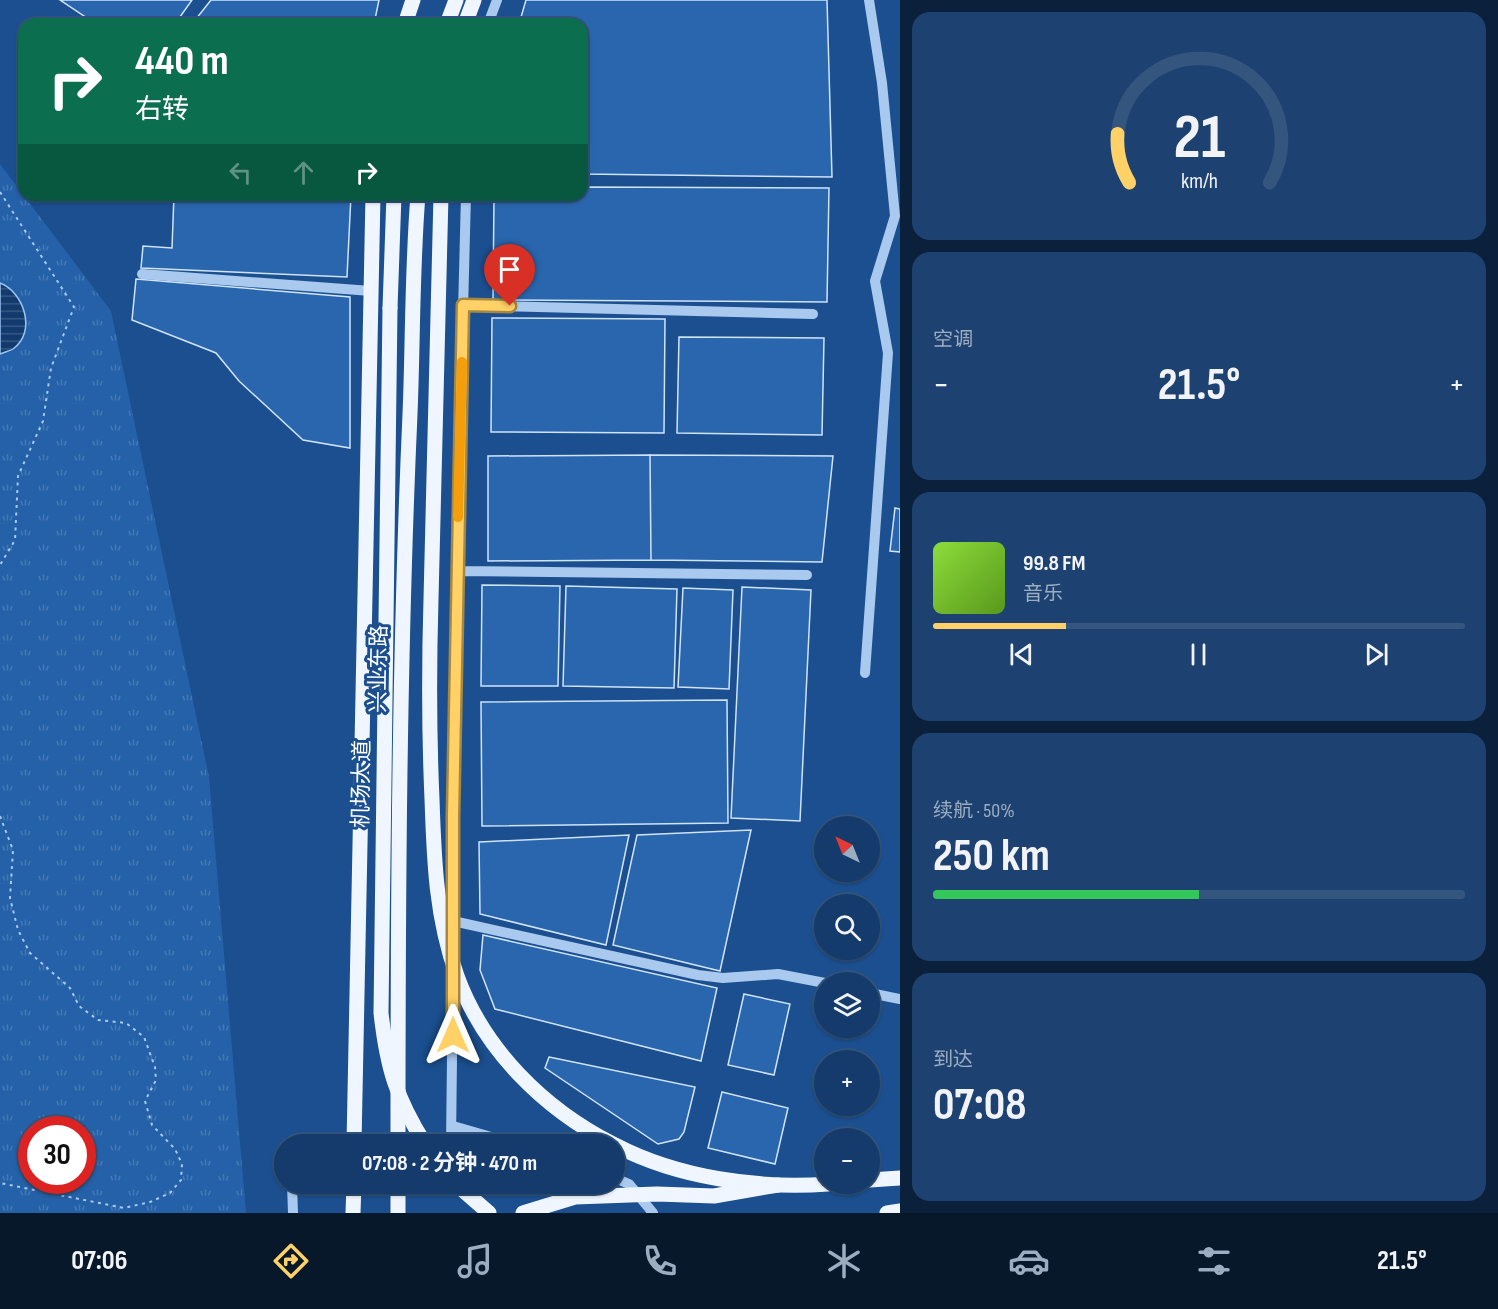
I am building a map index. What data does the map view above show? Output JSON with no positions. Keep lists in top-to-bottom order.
{
  "streets": {
    "main road": ["兴业东路", "机场大道"]
  },
  "north": "top left",
  "page": {
    "turn": ["440 m", "右转"],
    "tile": [
      "空调",
      ["续航 · 50%", "250 km"],
      ["到达", "07:08"]
    ],
    "heat": ["−", "21.5°", "+"],
    "song": ["99.8 FM", "音乐"],
    "map_buttons": ["+", "−"],
    "limit": "30",
    "trip": "07:08 · 2 分钟 · 470 m",
    "tabs": ["07:06", "21.5°"],
    "gauge": ["21", "km/h"]
  }
}
